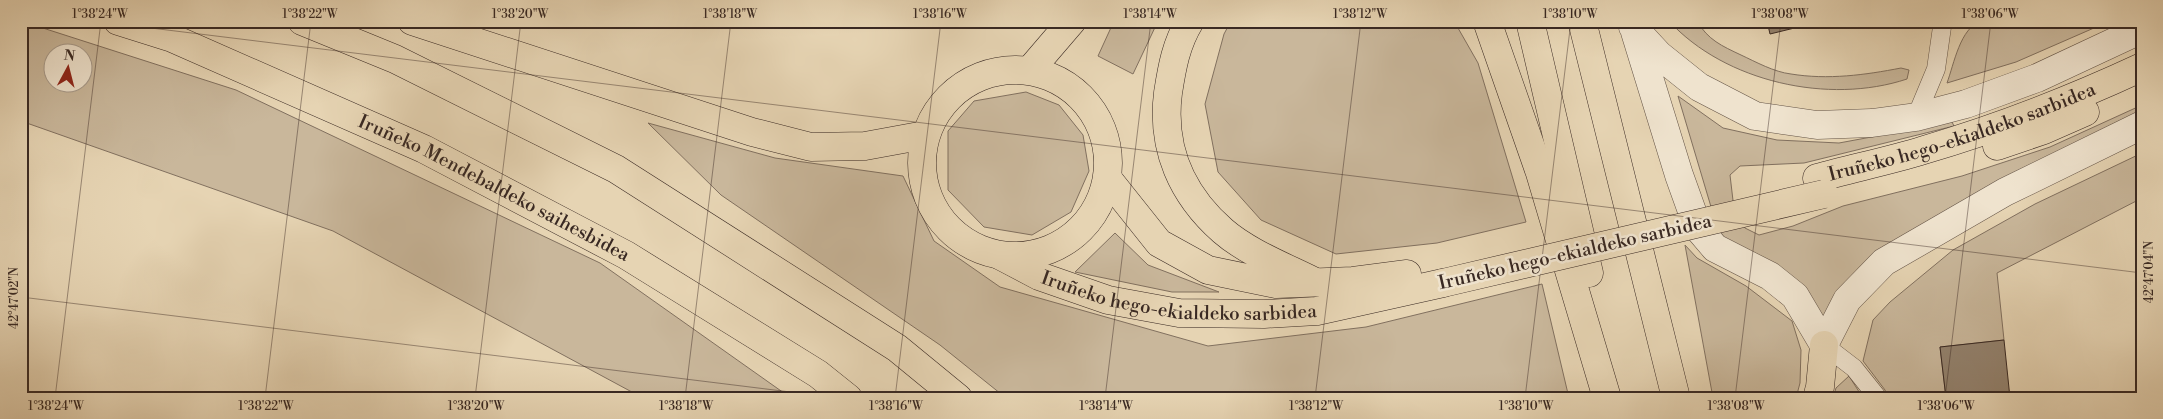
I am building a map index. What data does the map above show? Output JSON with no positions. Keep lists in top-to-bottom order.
{
  "streets": {
    "highway": ["Iruñeko hego-ekialdeko sarbidea", "Iruñeko Mendebaldeko saihesbidea"]
  },
  "north": "top",
  "coordinates": [
    "1°38'24\"W",
    "1°38'22\"W",
    "1°38'20\"W",
    "1°38'18\"W",
    "1°38'16\"W",
    "1°38'14\"W",
    "1°38'12\"W",
    "1°38'10\"W",
    "1°38'08\"W",
    "1°38'06\"W",
    "42°47'04\"N",
    "42°47'02\"N"
  ]
}
